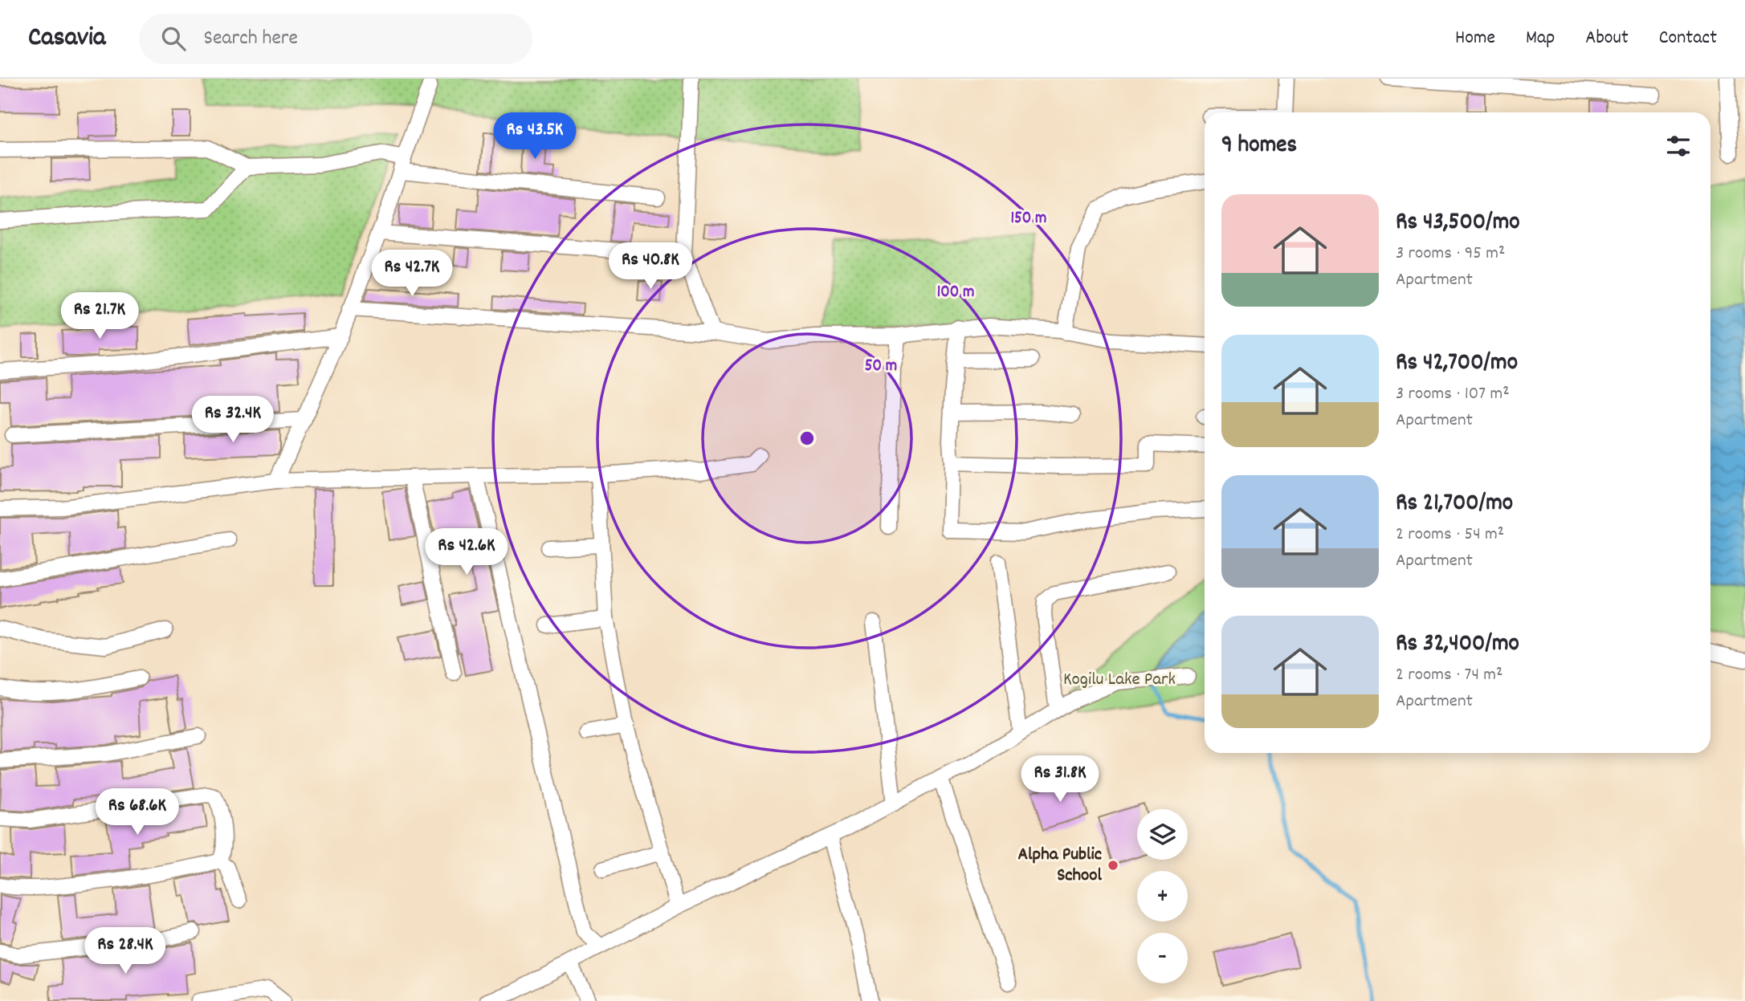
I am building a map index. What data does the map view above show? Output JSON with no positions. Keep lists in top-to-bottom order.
{
  "parks": ["Kogilu Lake Park"],
  "places": ["Alpha Public School"],
  "page": {
    "header": "Casavia",
    "search": "Search here",
    "nav": [
      "Home",
      "Map",
      "About",
      "Contact"
    ],
    "price": [
      "Rs 43.5K",
      "Rs 40.8K",
      "Rs 42.7K",
      "Rs 21.7K",
      "Rs 32.4K",
      "Rs 42.6K",
      "Rs 31.8K",
      "Rs 68.6K",
      "Rs 28.4K"
    ],
    "heading": "9 homes",
    "list": [
      {
        "name": "Rs 43,500/mo",
        "note": "3 rooms · 95 m² · Apartment"
      },
      {
        "name": "Rs 42,700/mo",
        "note": "3 rooms · 107 m² · Apartment"
      },
      {
        "name": "Rs 21,700/mo",
        "note": "2 rooms · 54 m² · Apartment"
      },
      {
        "name": "Rs 32,400/mo",
        "note": "2 rooms · 74 m² · Apartment"
      }
    ],
    "map_buttons": ["+", "−"]
  },
  "rings": ["150 m", "100 m", "50 m"]
}
